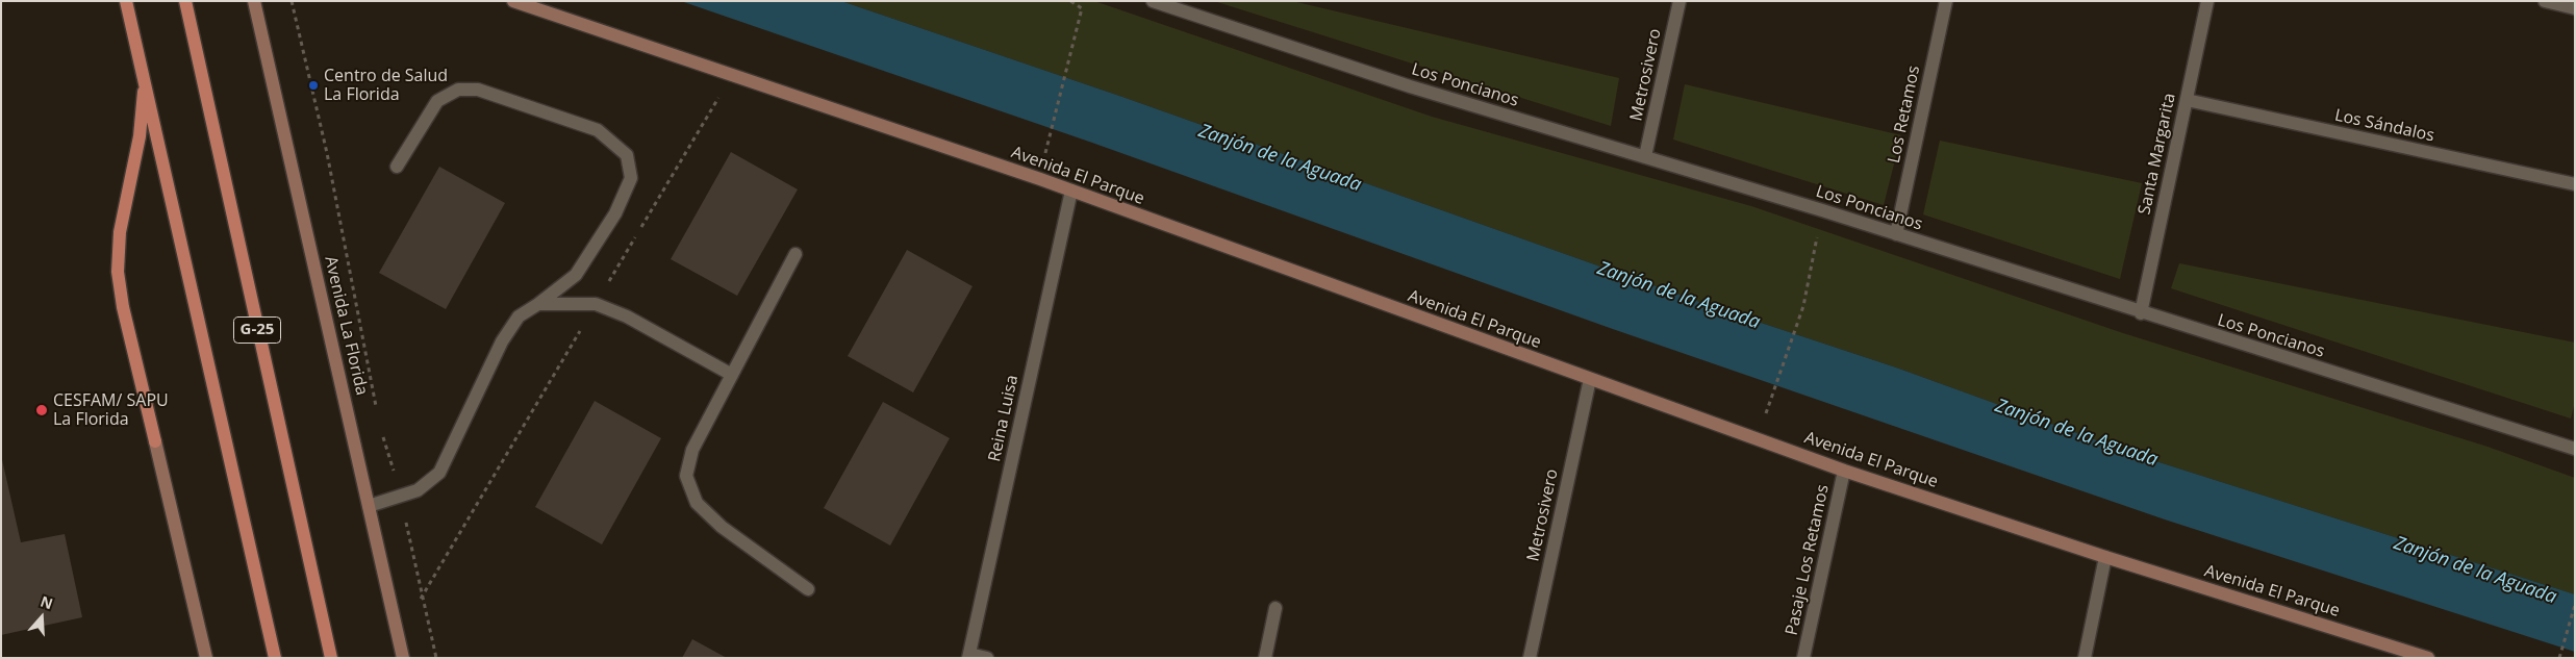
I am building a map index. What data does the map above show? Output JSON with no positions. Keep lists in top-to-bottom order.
{
  "streets": {
    "main road": ["G-25"],
    "street": [
      "Metrosivero",
      "Los Poncianos",
      "Los Retamos",
      "Los Sándalos",
      "Santa Margarita",
      "Avenida El Parque",
      "Avenida La Florida",
      "Reina Luisa",
      "Pasaje Los Retamos"
    ]
  },
  "crossings": [
    ["Metrosivero", "Los Poncianos"],
    ["Metrosivero", "Avenida El Parque"],
    ["Los Poncianos", "Los Retamos"],
    ["Los Poncianos", "Santa Margarita"],
    ["Los Sándalos", "Santa Margarita"],
    ["Avenida El Parque", "Reina Luisa"],
    ["Avenida El Parque", "Pasaje Los Retamos"]
  ],
  "water": ["Zanjón de la Aguada"],
  "places": ["Centro de Salud La Florida", "CESFAM/ SAPU La Florida"],
  "north": "top"
}
